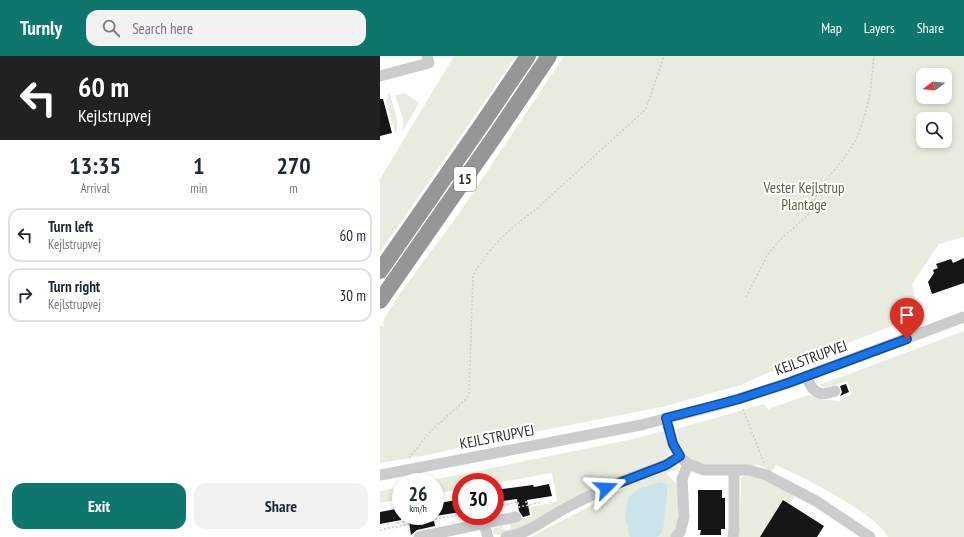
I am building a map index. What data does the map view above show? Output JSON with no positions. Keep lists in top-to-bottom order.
{
  "streets": {
    "highway": ["15"],
    "street": ["KEJLSTRUPVEJ"]
  },
  "parks": ["Vester Kejlstrup Plantage"],
  "north": "left",
  "page": {
    "header": "Turnly",
    "search": "Search here",
    "nav": ["Map", "Layers", "Share"],
    "turn": ["60 m", "Kejlstrupvej"],
    "eta": [
      "13:35",
      "Arrival",
      "1",
      "min",
      "270",
      "m"
    ],
    "list": [
      {
        "name": "Turn left",
        "note": "Kejlstrupvej",
        "value": "60 m"
      },
      {
        "name": "Turn right",
        "note": "Kejlstrupvej",
        "value": "30 m"
      }
    ],
    "speed": "26 km/h",
    "limit": "30",
    "buttons": ["Exit", "Share"]
  }
}
